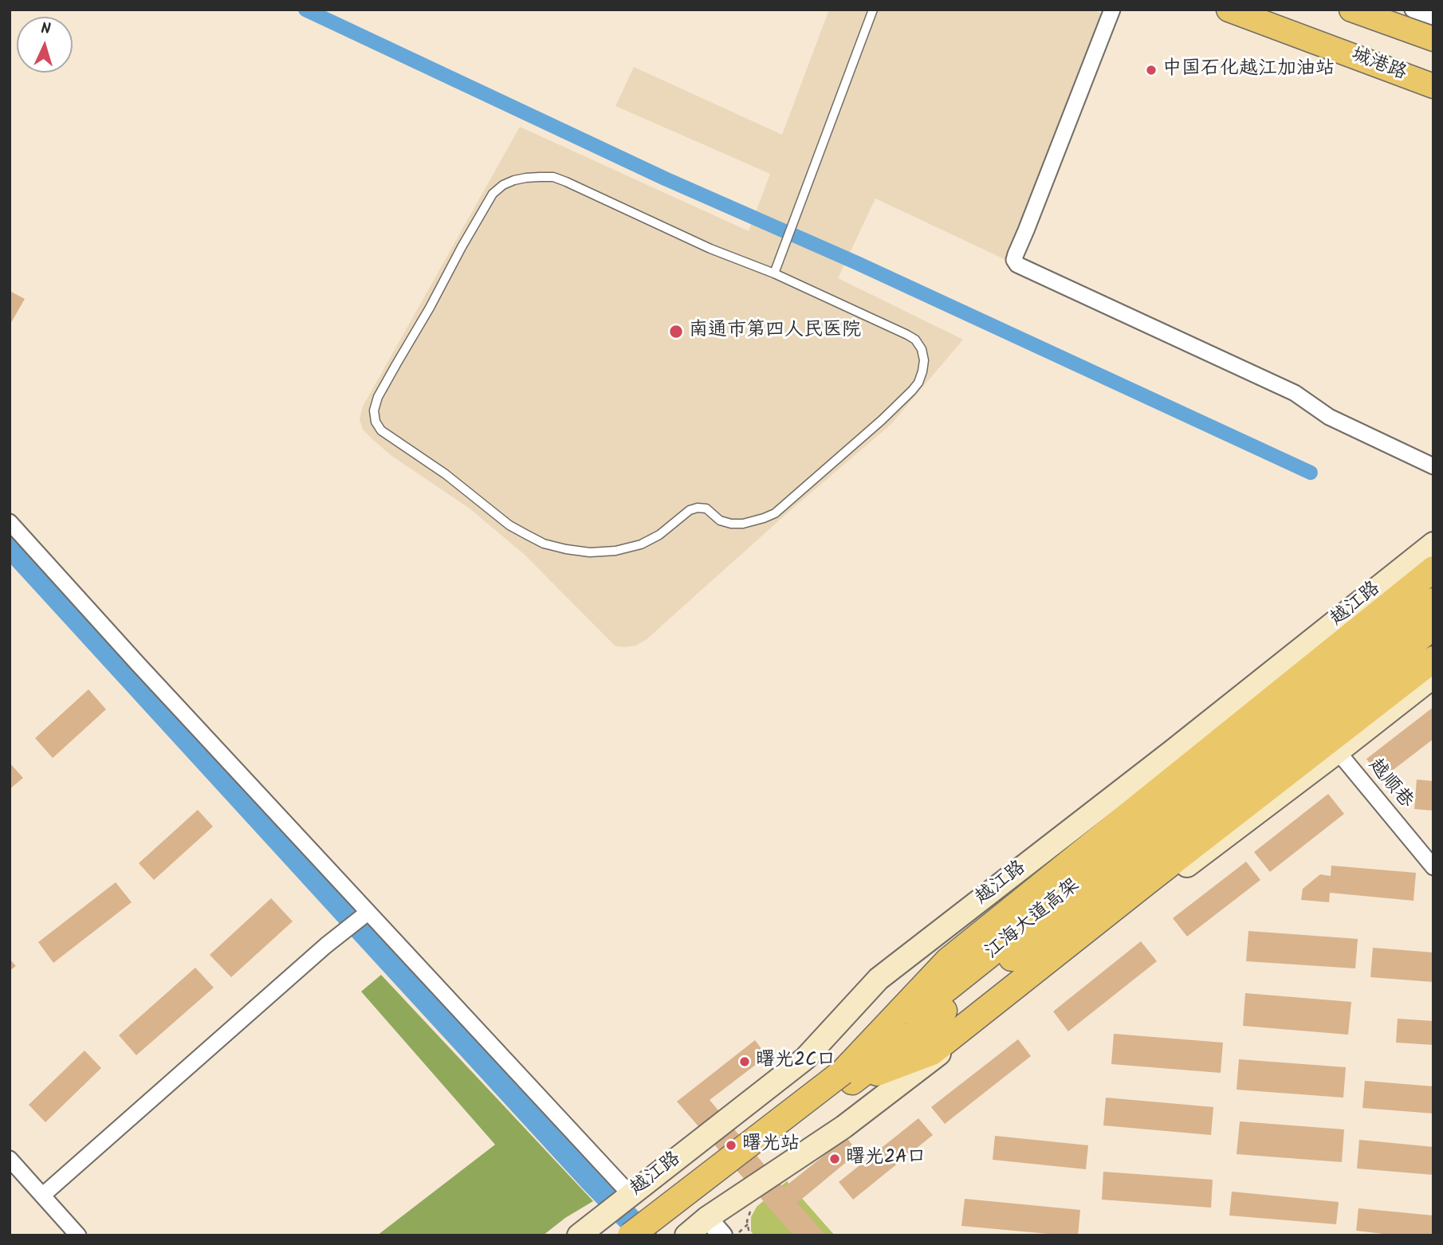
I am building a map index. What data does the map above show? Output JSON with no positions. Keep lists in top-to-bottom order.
{
  "streets": {
    "highway": ["江海大道高架"],
    "main road": ["城港路", "越江路"],
    "street": ["越顺巷"]
  },
  "places": [
    "中国石化越江加油站",
    "南通市第四人民医院",
    "曙光2C口",
    "曙光站",
    "曙光2A口"
  ],
  "north": "top"
}
